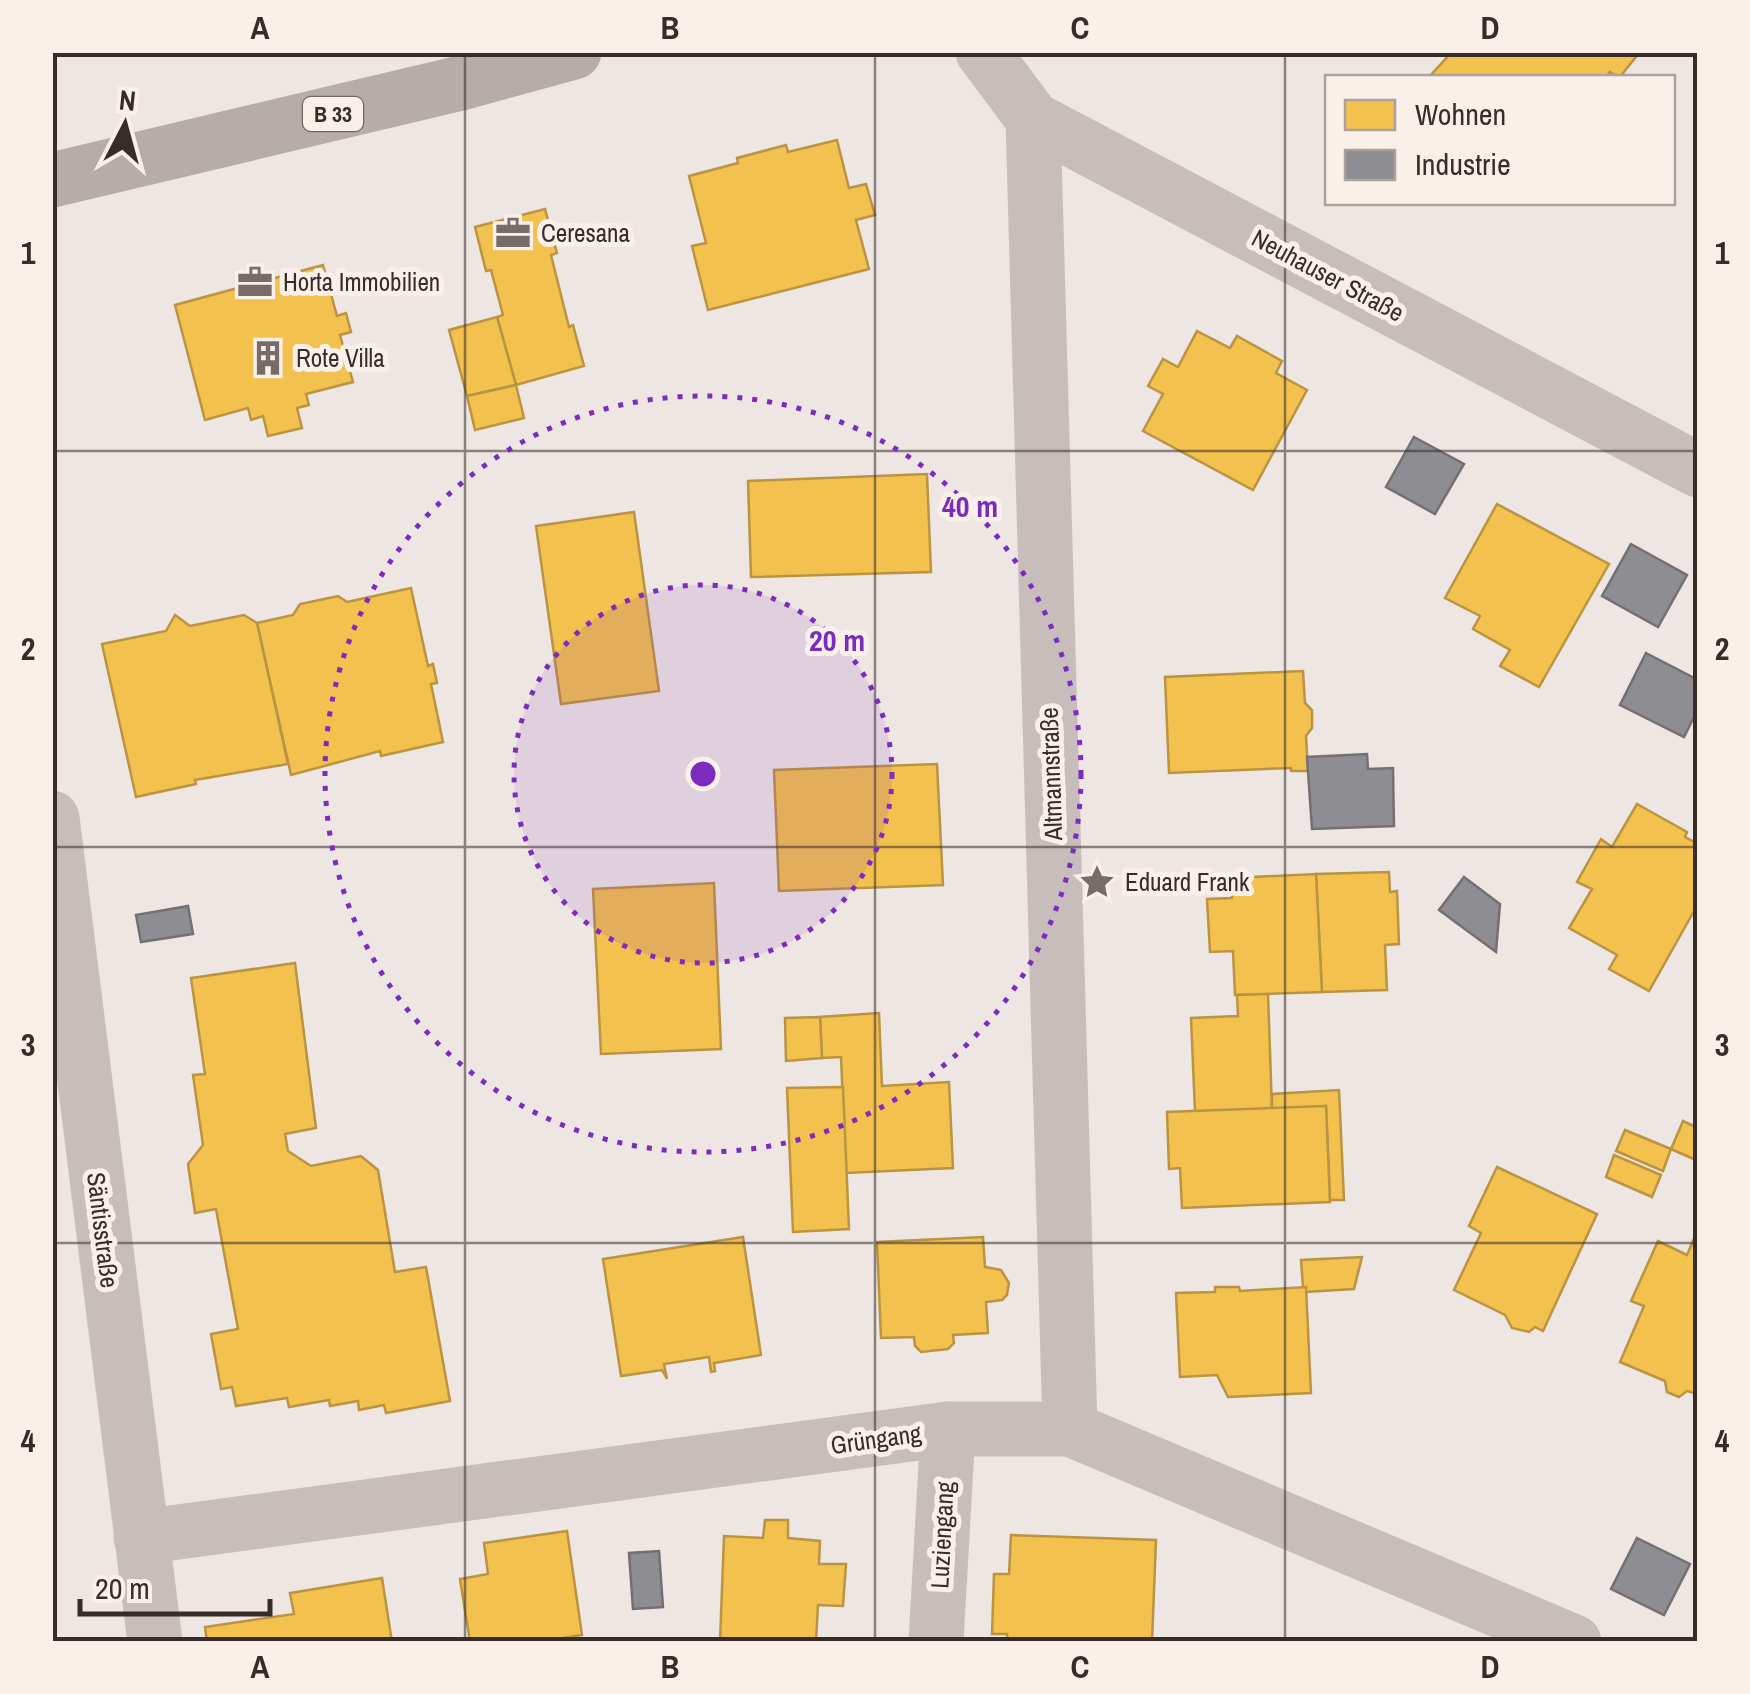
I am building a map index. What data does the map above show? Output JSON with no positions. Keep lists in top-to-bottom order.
{
  "streets": {
    "main road": ["B 33"],
    "street": [
      "Neuhauser Straße",
      "Altmannstraße",
      "Säntisstraße",
      "Grüngang",
      "Luziengang"
    ]
  },
  "crossings": [
    ["Neuhauser Straße", "Altmannstraße"],
    ["Altmannstraße", "Grüngang"],
    ["Säntisstraße", "Grüngang"],
    ["Grüngang", "Luziengang"]
  ],
  "places": {
    "office": ["Ceresana", "Horta Immobilien"],
    "building": ["Rote Villa"],
    "place": ["Eduard Frank"]
  },
  "legend": ["Wohnen", "Industrie"],
  "scale_bar": "20 m",
  "north": "top",
  "grid": {
    "columns": [
      "A",
      "B",
      "C",
      "D"
    ],
    "rows": [
      "1",
      "2",
      "3",
      "4"
    ]
  },
  "rings": ["40 m", "20 m"]
}
